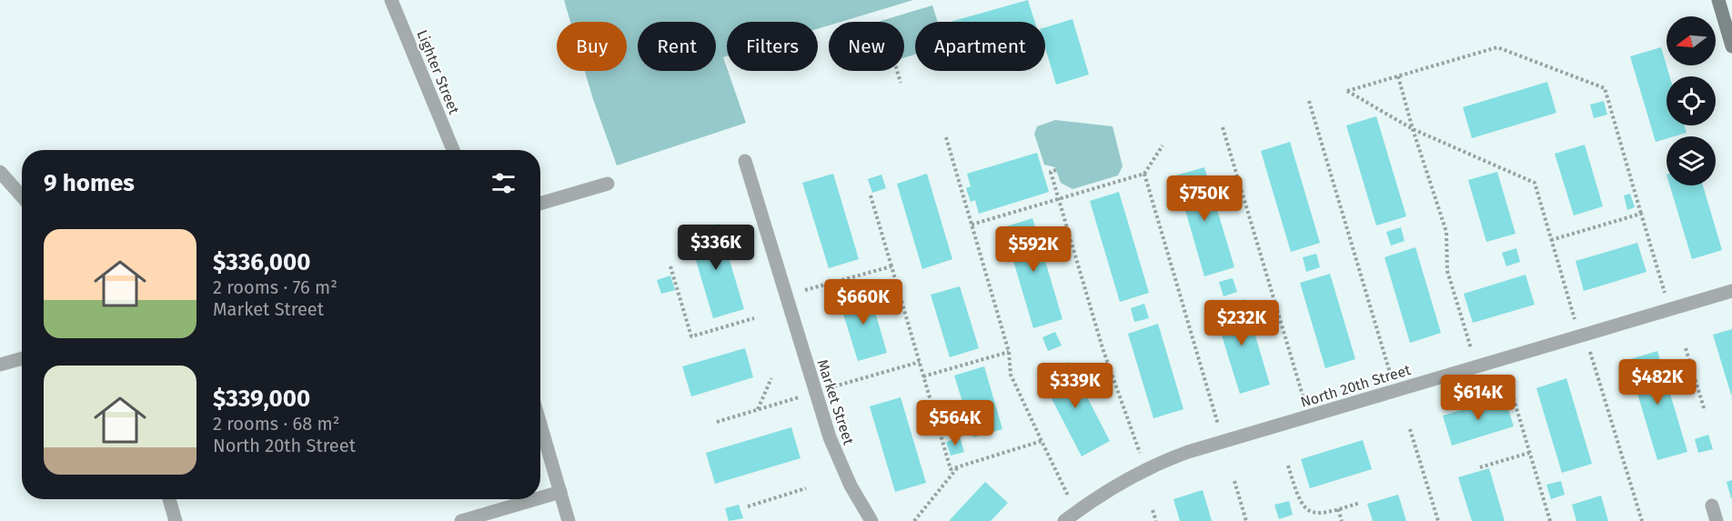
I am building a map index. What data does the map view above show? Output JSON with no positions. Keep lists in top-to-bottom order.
{
  "streets": {
    "street": ["Lighter Street", "North 20th Street", "Market Street"]
  },
  "north": "left",
  "page": {
    "chip": [
      "Buy",
      "Rent",
      "Filters",
      "New",
      "Apartment"
    ],
    "heading": "9 homes",
    "price": [
      "$750K",
      "$336K",
      "$592K",
      "$660K",
      "$232K",
      "$482K",
      "$339K",
      "$614K",
      "$564K"
    ],
    "list": [
      {
        "name": "$336,000",
        "note": "2 rooms · 76 m² · Market Street"
      },
      {
        "name": "$339,000",
        "note": "2 rooms · 68 m² · North 20th Street"
      }
    ]
  }
}
